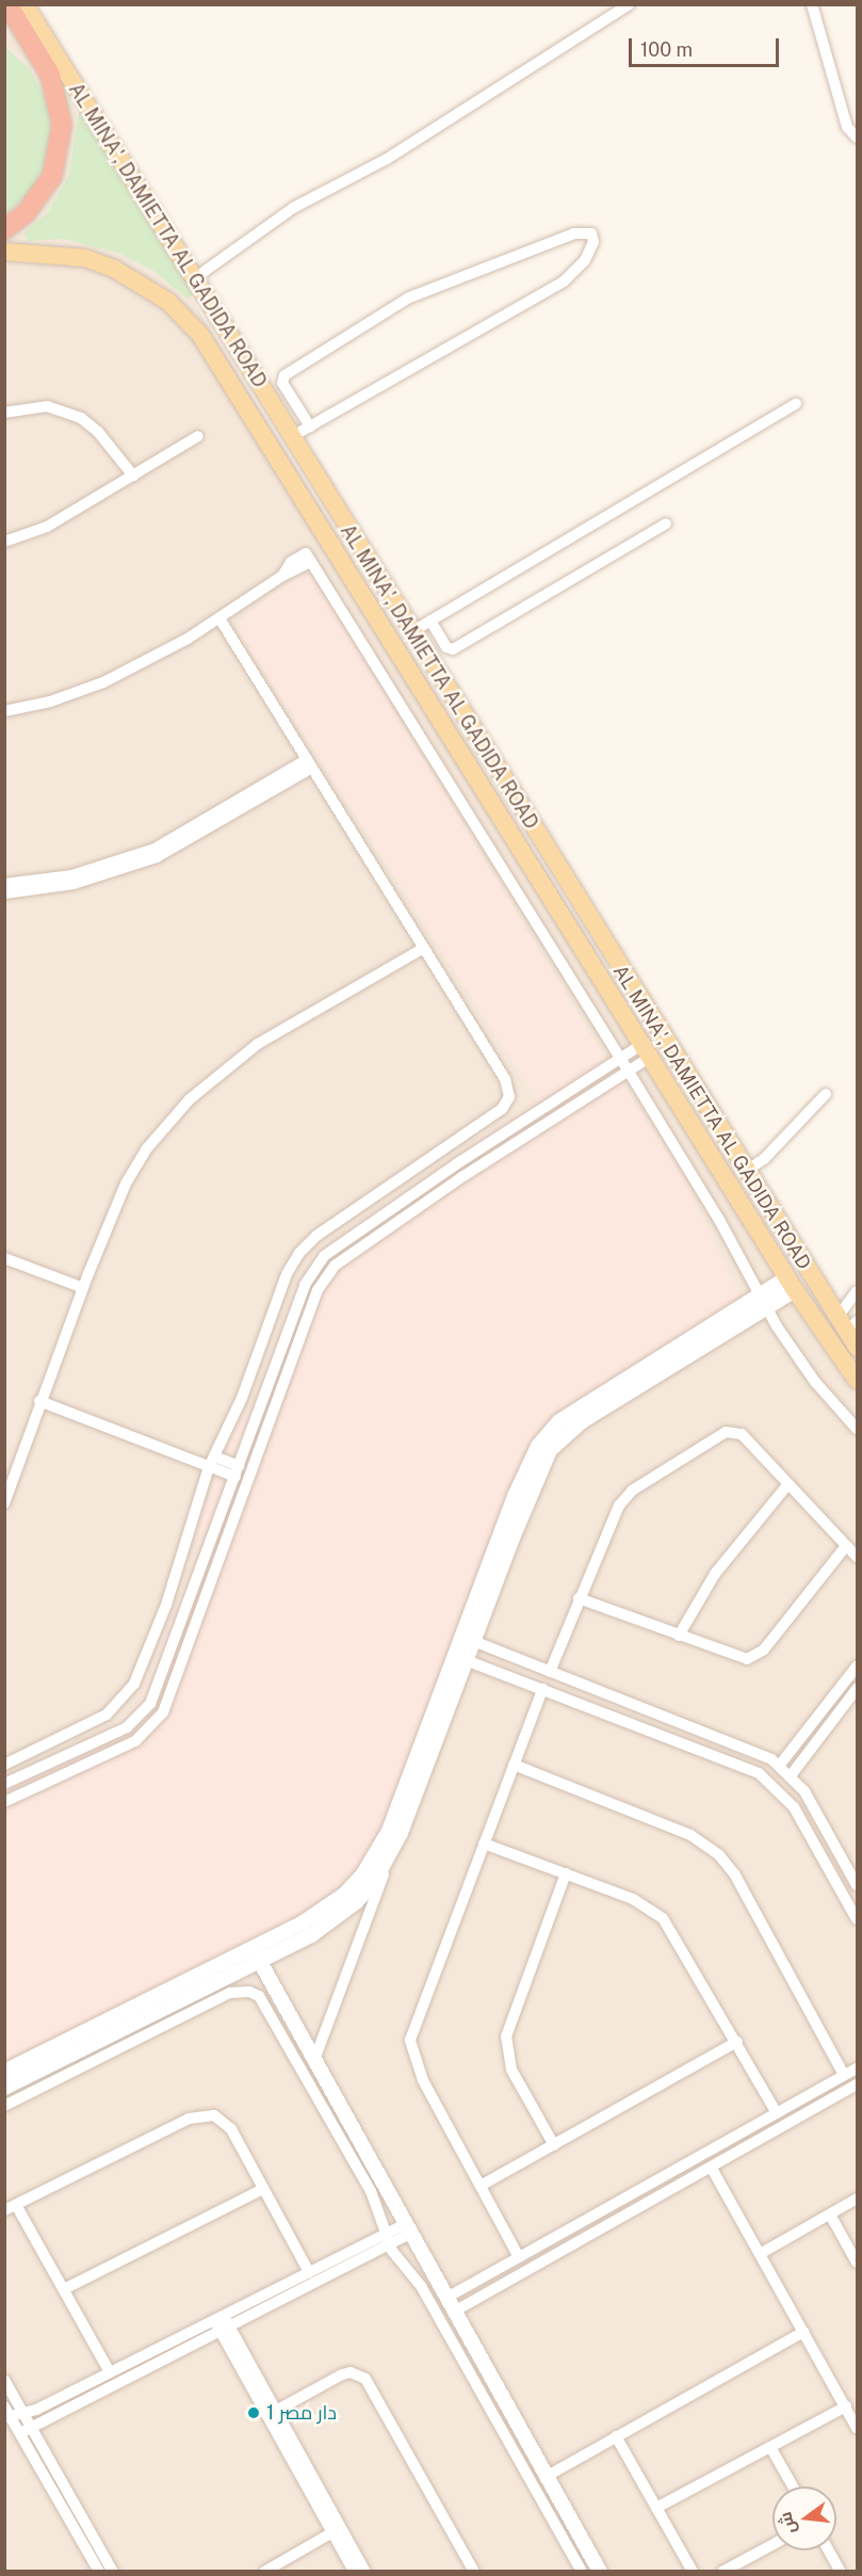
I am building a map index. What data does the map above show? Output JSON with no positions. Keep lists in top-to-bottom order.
{
  "streets": {
    "main road": ["AL MINA', DAMIETTA AL GADIDA ROAD"]
  },
  "places": ["دار مصر 1"],
  "scale_bar": "100 m",
  "north": "left"
}
